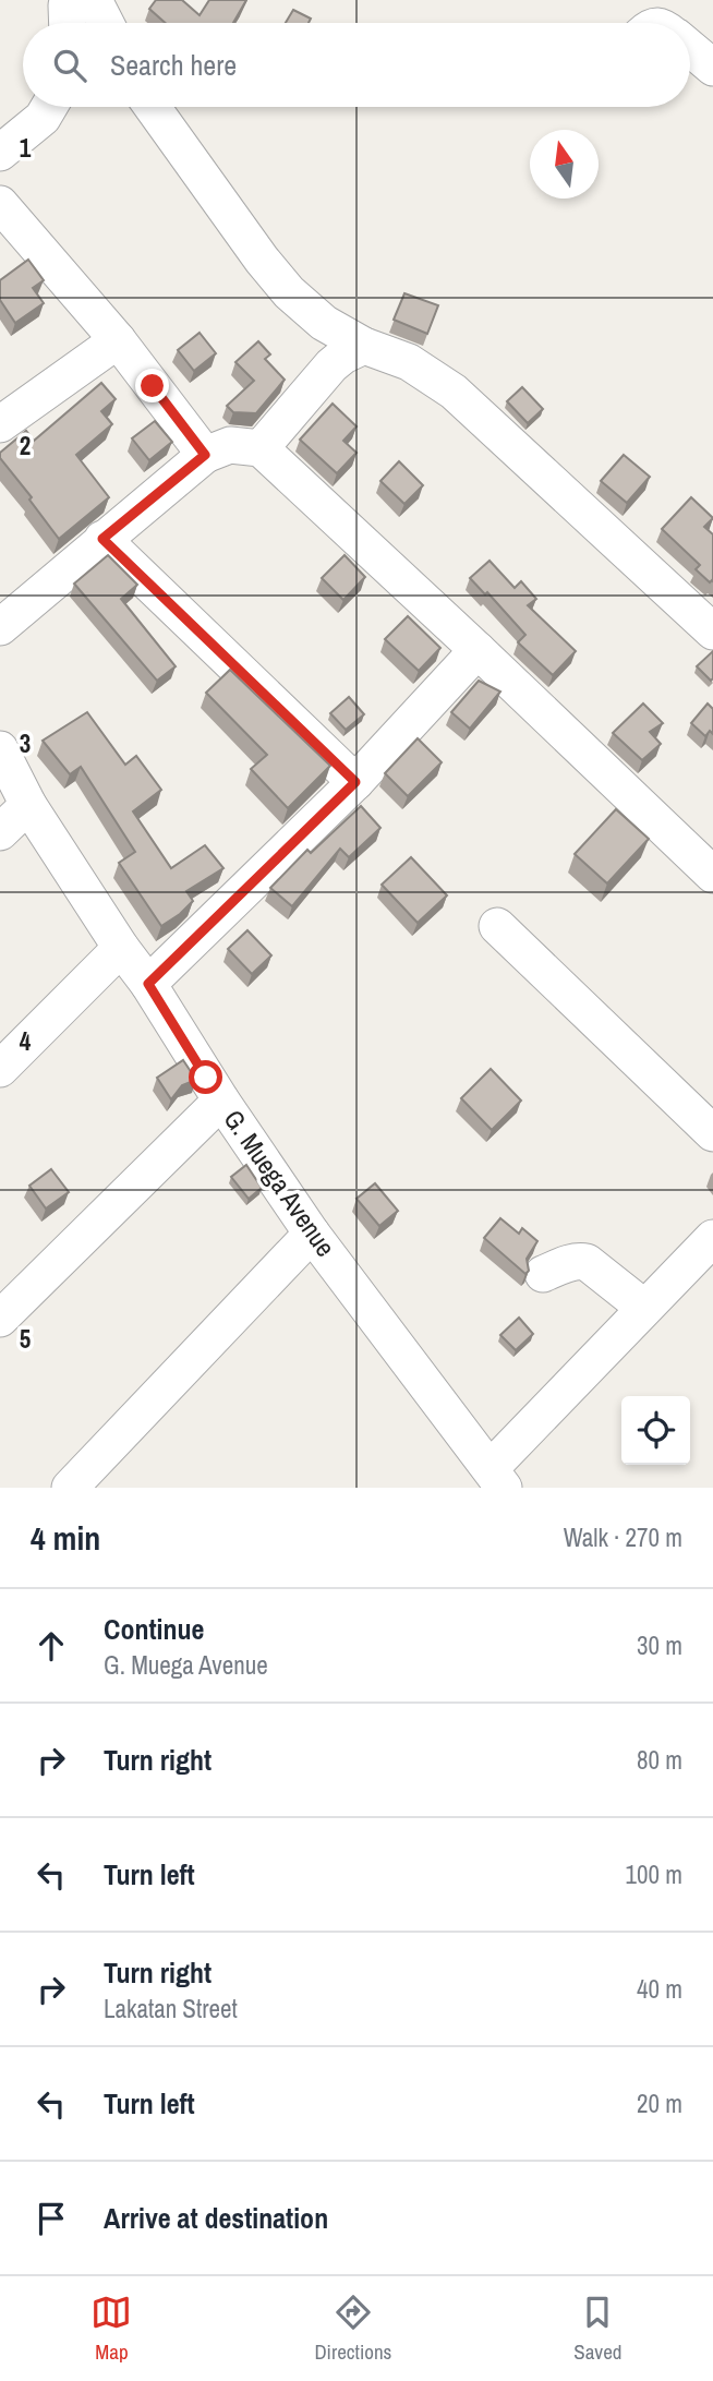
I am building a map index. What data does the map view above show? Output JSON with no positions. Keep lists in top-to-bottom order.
{
  "streets": {
    "street": ["G. Muega Avenue"]
  },
  "north": "top",
  "page": {
    "search": "Search here",
    "heading": ["4 min", "Walk · 270 m"],
    "list": [
      ["Continue", "G. Muega Avenue", "30 m"],
      ["Turn right", "80 m"],
      ["Turn left", "100 m"],
      ["Turn right", "Lakatan Street", "40 m"],
      ["Turn left", "20 m"],
      "Arrive at destination"
    ],
    "nav": ["Map", "Directions", "Saved"]
  },
  "grid": {
    "rows": [
      "1",
      "2",
      "3",
      "4",
      "5"
    ]
  }
}
